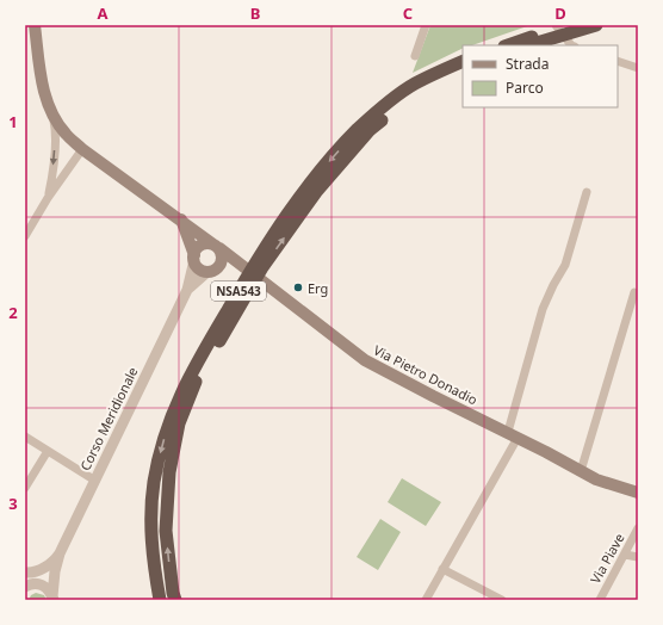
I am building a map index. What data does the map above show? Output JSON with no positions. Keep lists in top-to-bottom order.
{
  "streets": {
    "highway": ["NSA543"],
    "main road": ["Via Pietro Donadio"],
    "street": ["Corso Meridionale", "Via Piave"]
  },
  "places": ["Erg"],
  "legend": ["Strada", "Parco"],
  "grid": {
    "columns": [
      "A",
      "B",
      "C",
      "D"
    ],
    "rows": ["1", "2", "3"]
  }
}
